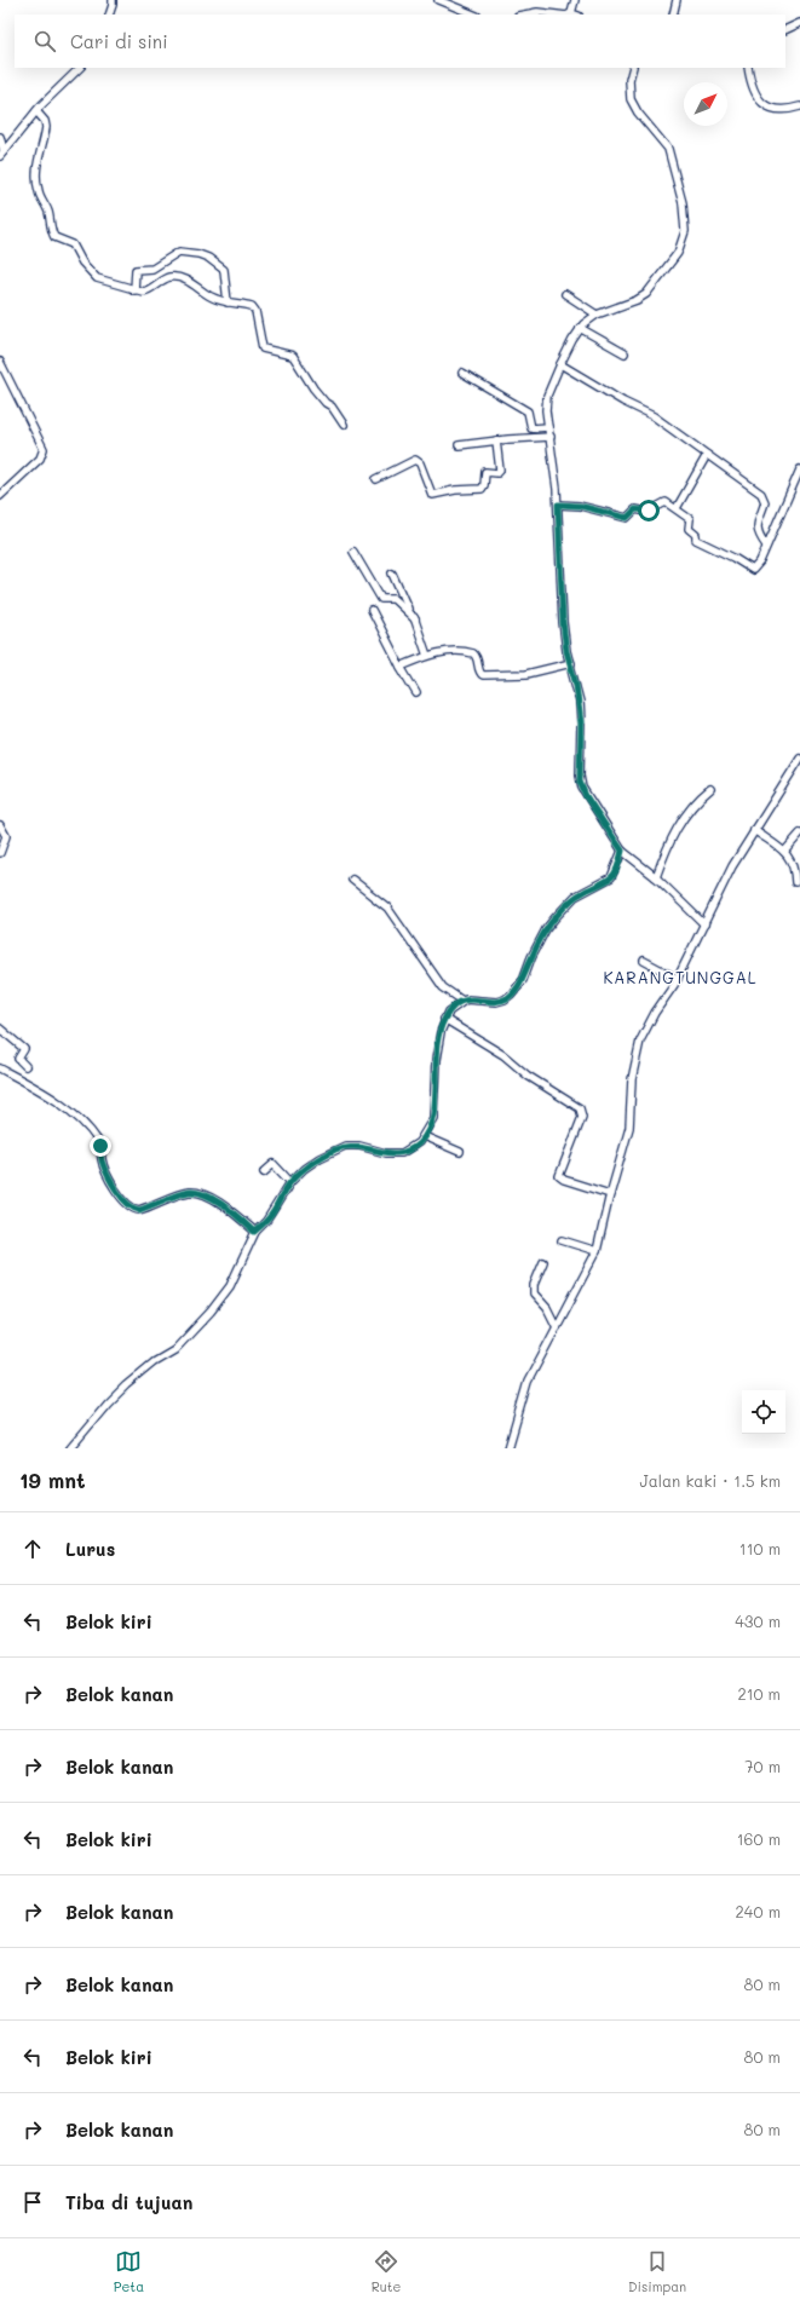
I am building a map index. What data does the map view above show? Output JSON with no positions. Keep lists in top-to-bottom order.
{
  "districts": ["KARANGTUNGGAL"],
  "north": "top right",
  "page": {
    "search": "Cari di sini",
    "heading": ["19 mnt", "Jalan kaki · 1.5 km"],
    "list": [
      ["Lurus", "110 m"],
      ["Belok kiri", "430 m"],
      ["Belok kanan", "210 m"],
      ["Belok kanan", "70 m"],
      ["Belok kiri", "160 m"],
      ["Belok kanan", "240 m"],
      ["Belok kanan", "80 m"],
      ["Belok kiri", "80 m"],
      ["Belok kanan", "80 m"],
      "Tiba di tujuan"
    ],
    "nav": ["Peta", "Rute", "Disimpan"]
  }
}
